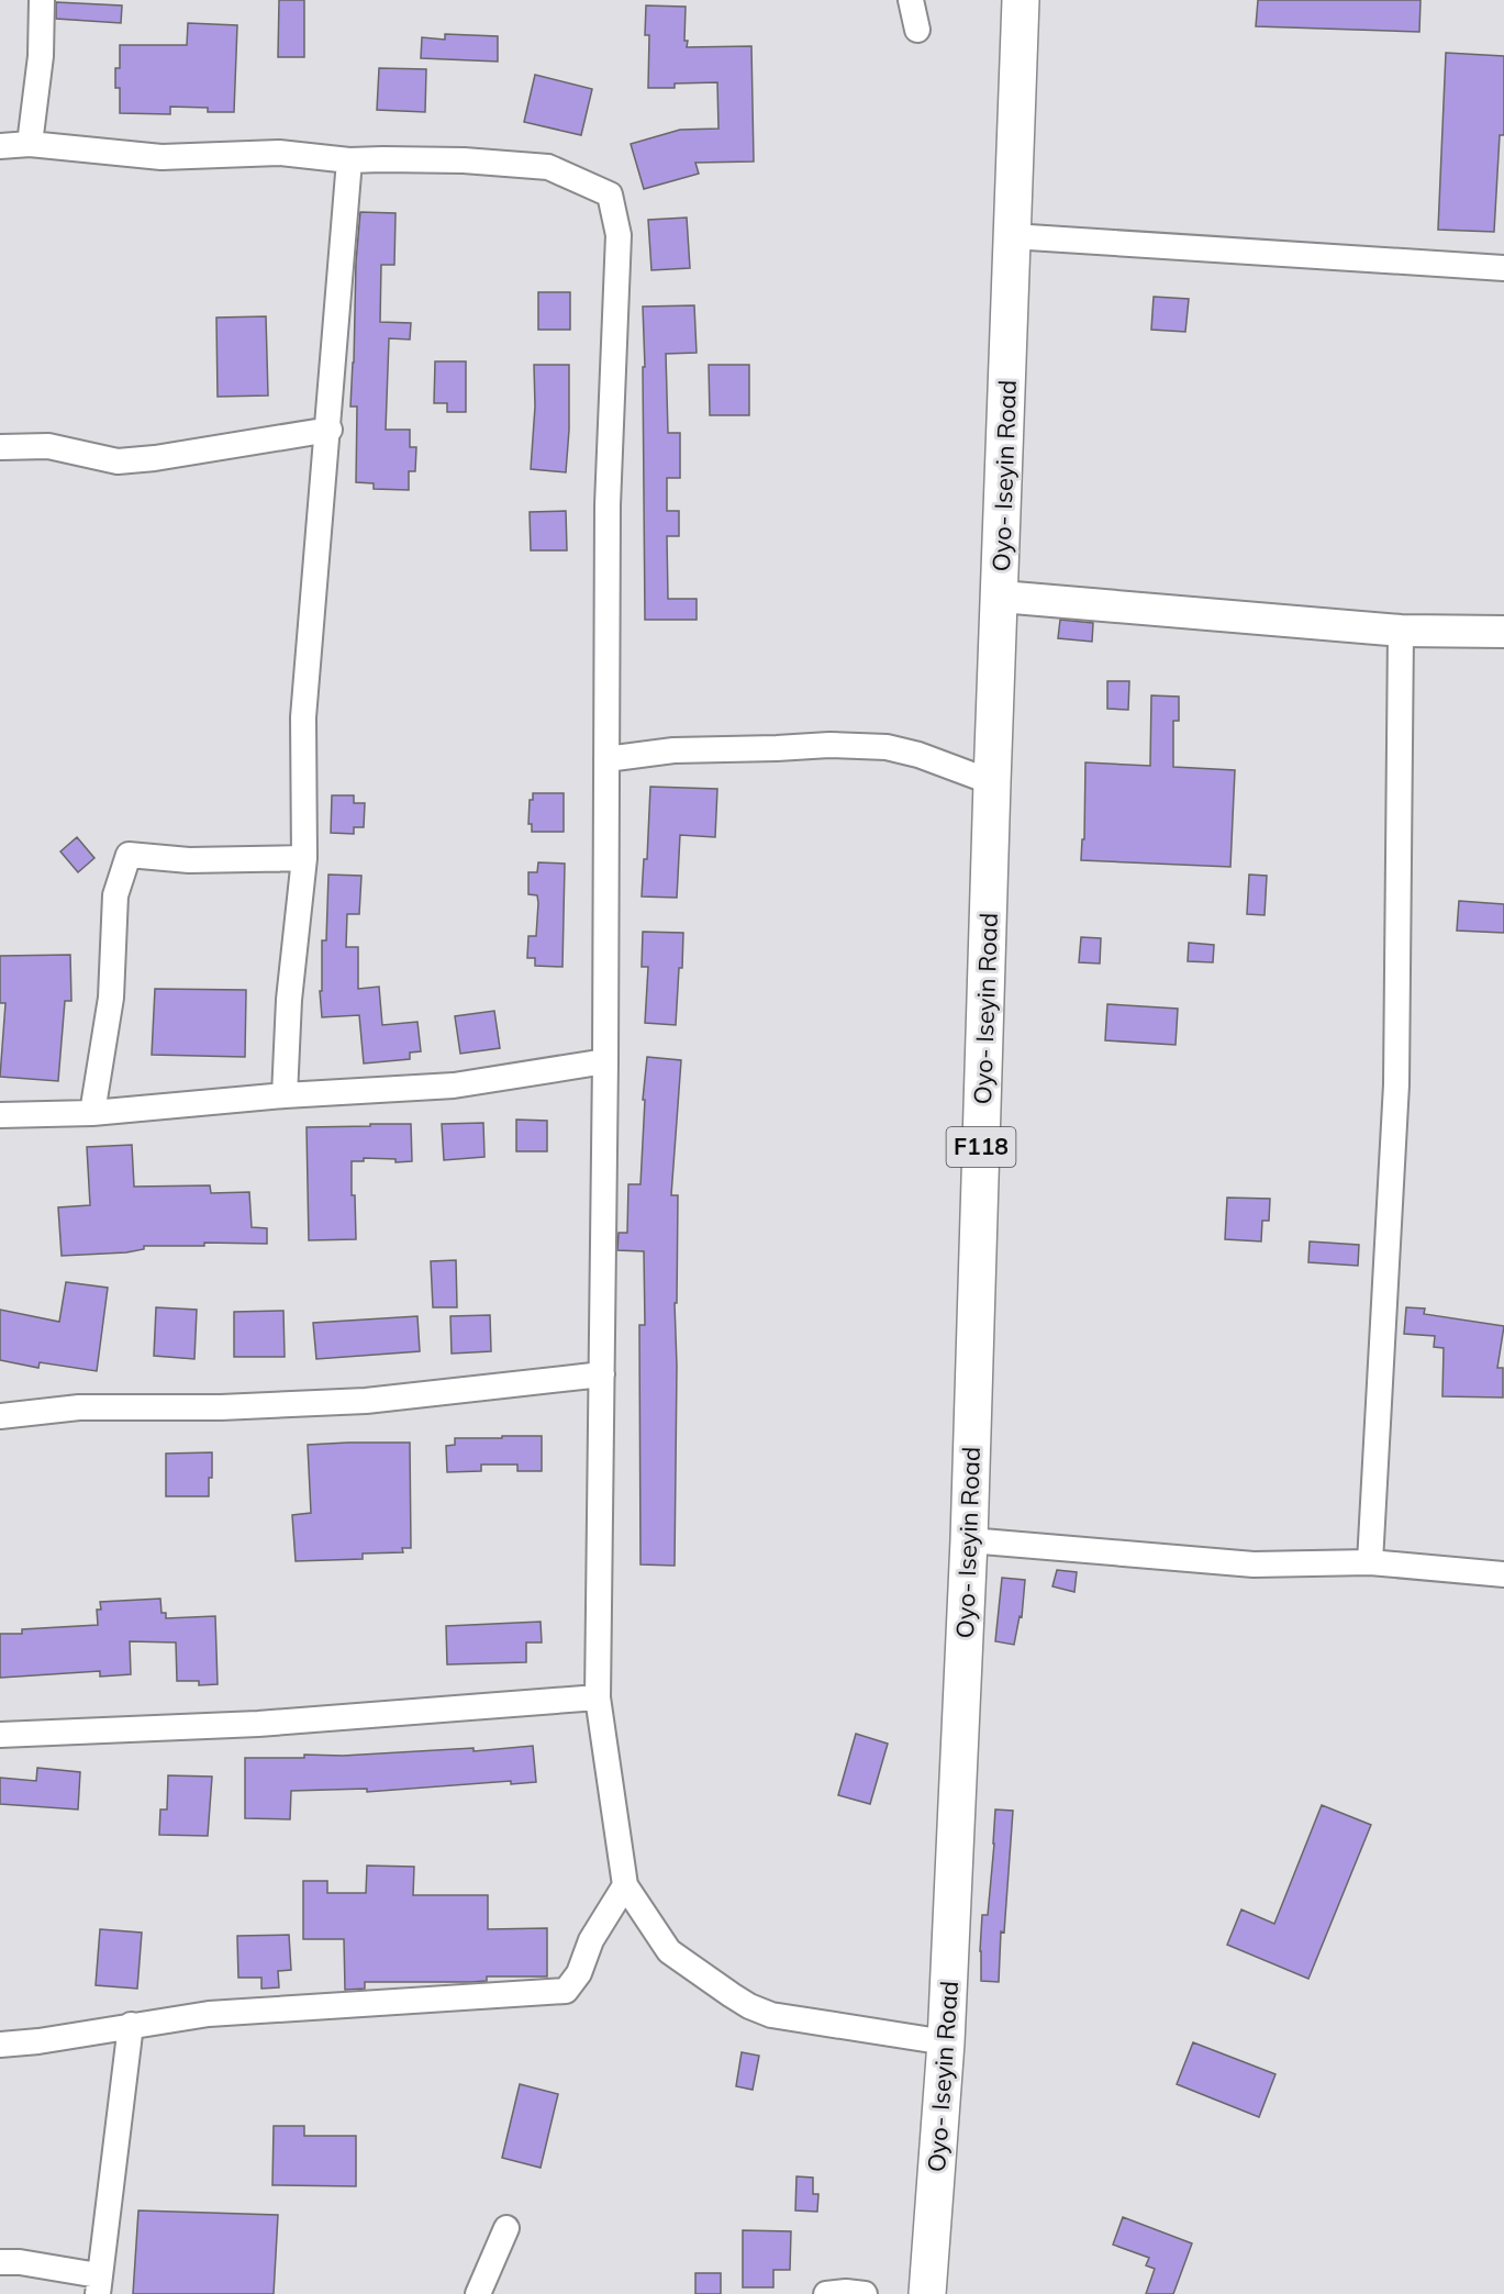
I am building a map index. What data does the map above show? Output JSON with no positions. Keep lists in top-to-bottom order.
{
  "streets": {
    "main road": ["Oyo- Iseyin Road", "F118"]
  }
}
